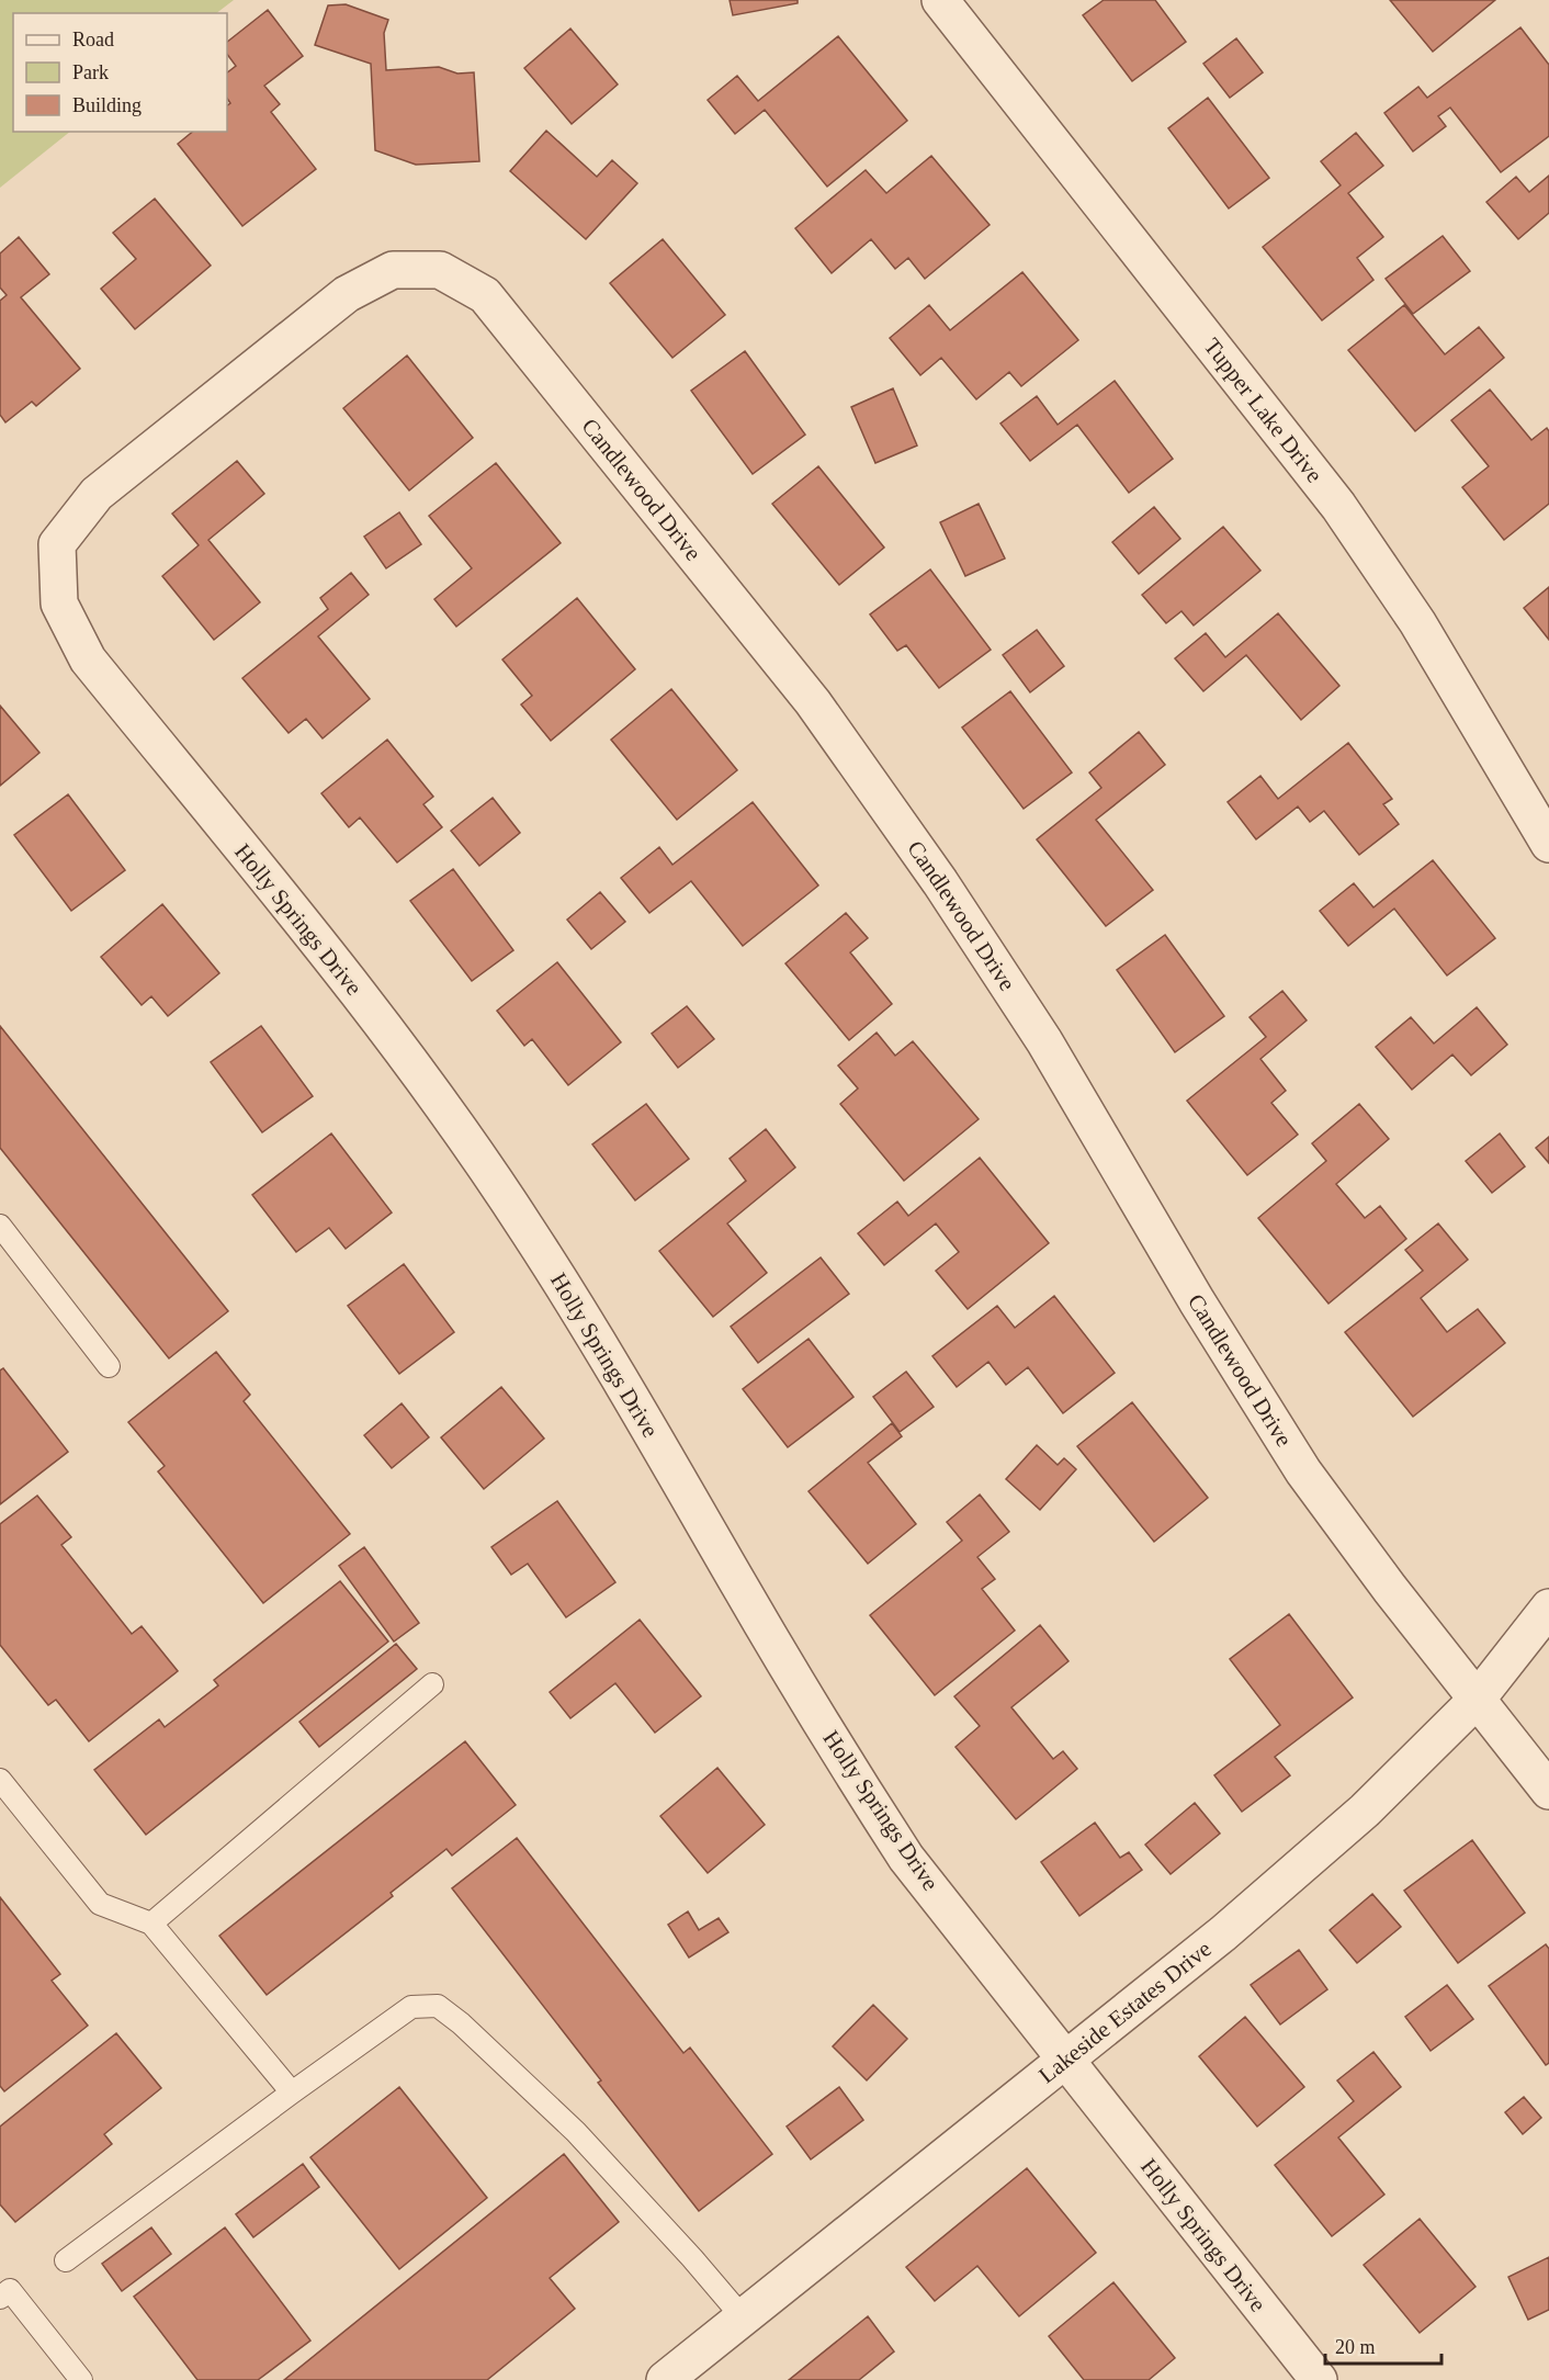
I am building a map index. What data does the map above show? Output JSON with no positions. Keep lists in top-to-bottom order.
{
  "streets": {
    "street": [
      "Tupper Lake Drive",
      "Candlewood Drive",
      "Holly Springs Drive",
      "Lakeside Estates Drive"
    ]
  },
  "crossings": [
    ["Candlewood Drive", "Holly Springs Drive"],
    ["Candlewood Drive", "Lakeside Estates Drive"],
    ["Holly Springs Drive", "Lakeside Estates Drive"]
  ],
  "legend": ["Road", "Park", "Building"],
  "scale_bar": "20 m"
}
